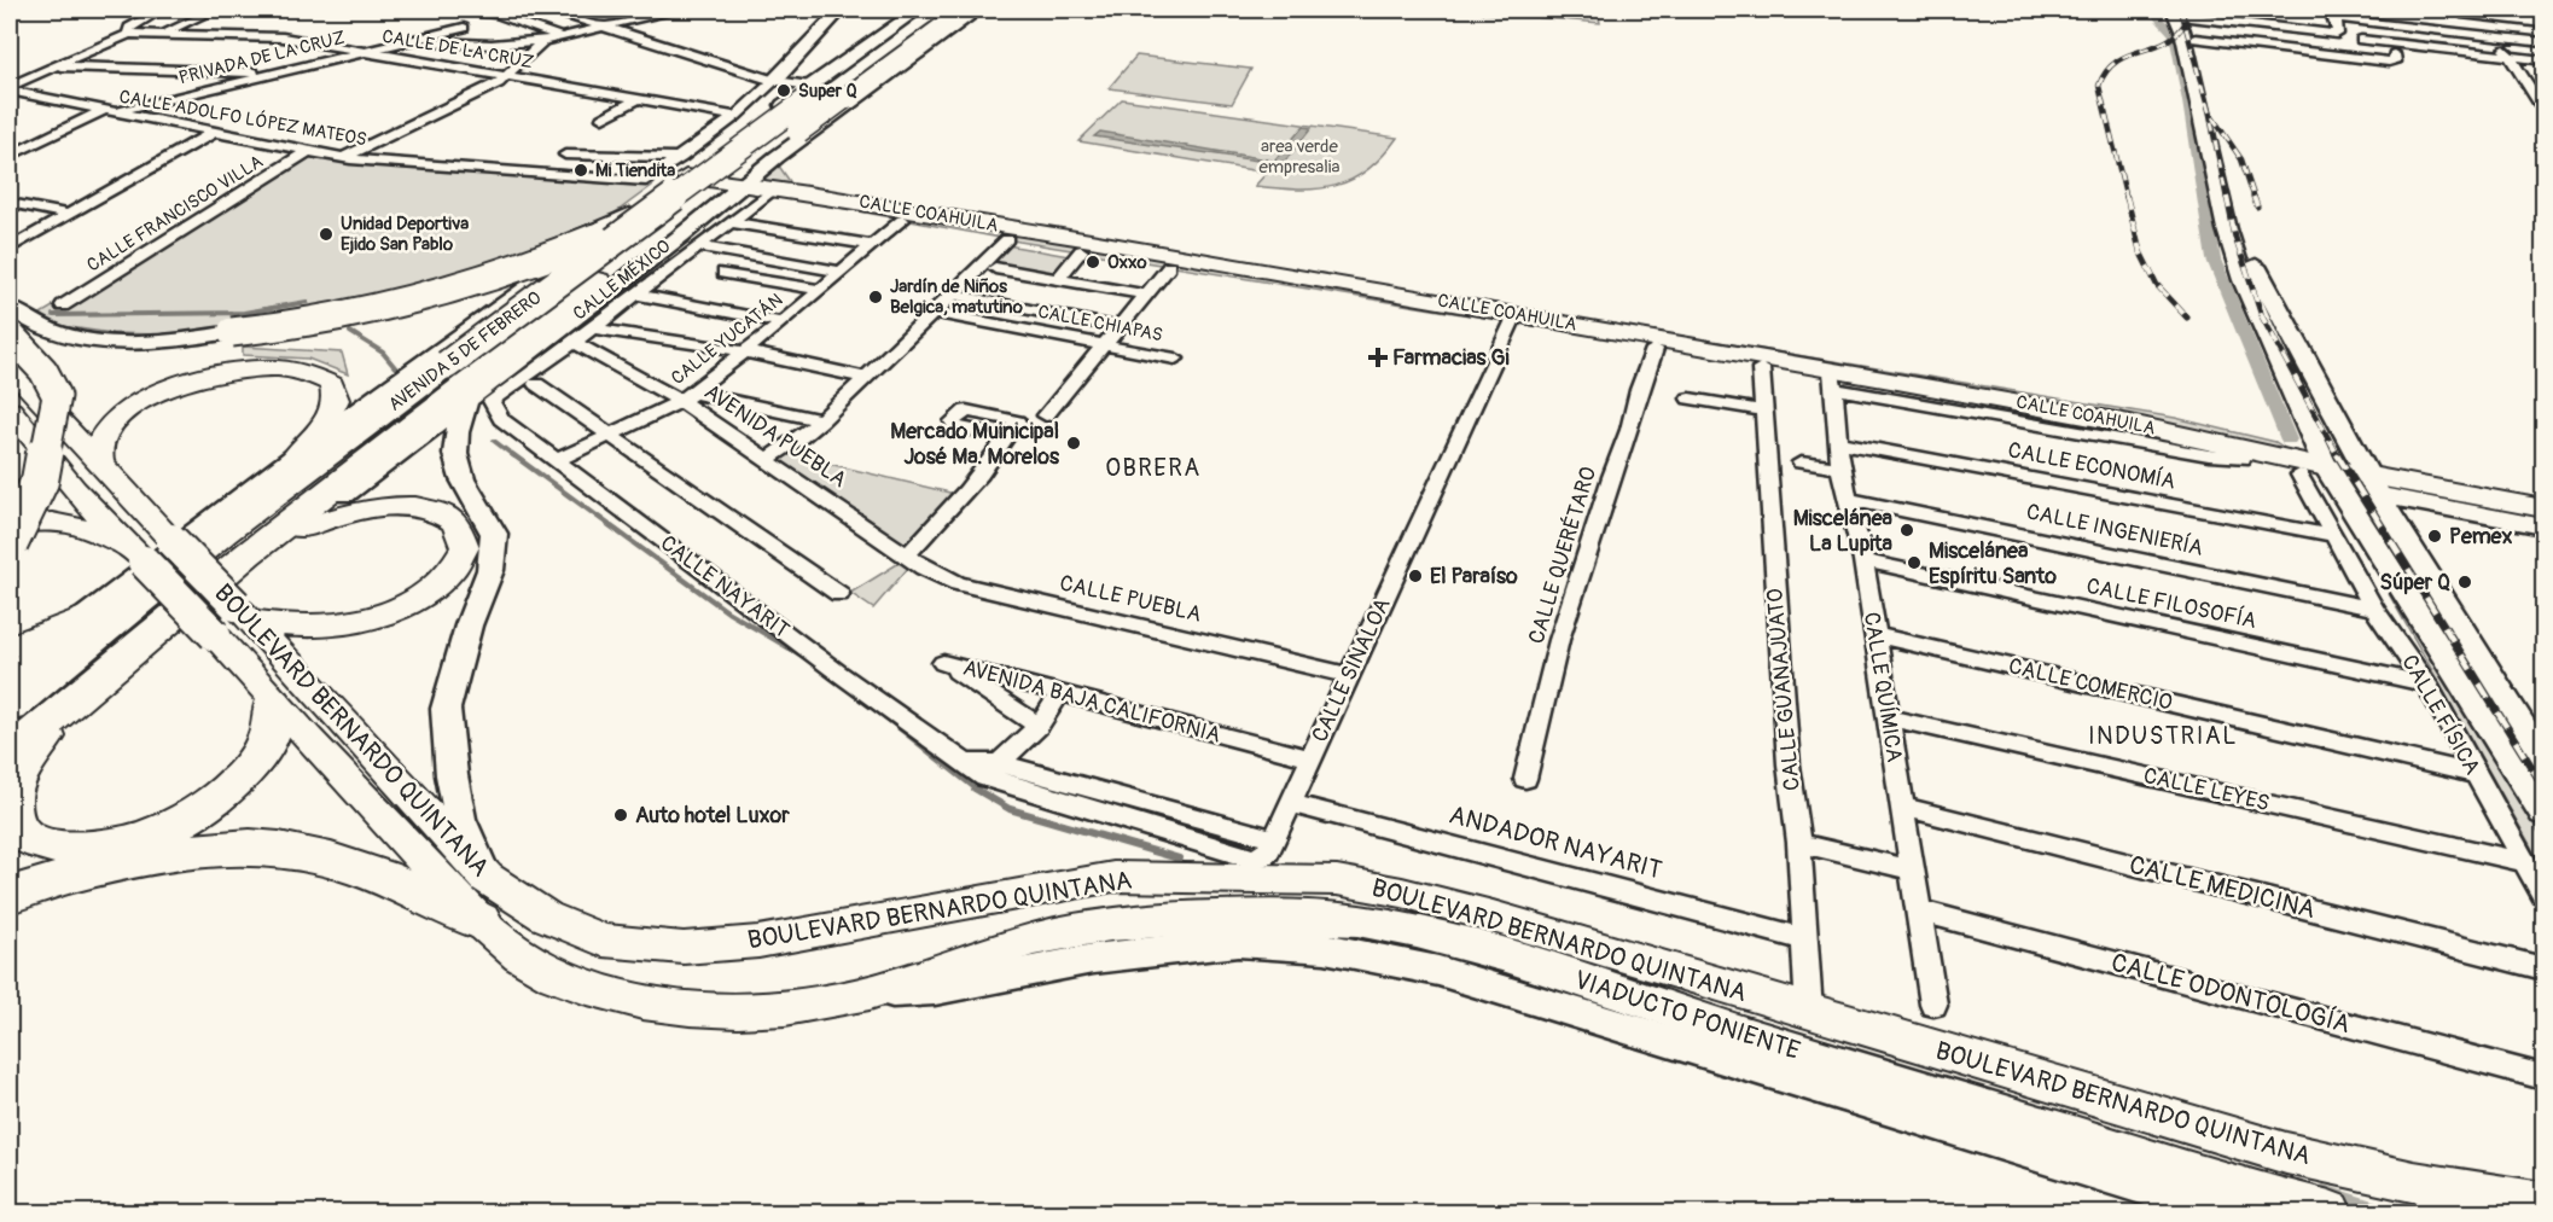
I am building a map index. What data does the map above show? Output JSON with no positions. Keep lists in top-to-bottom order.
{
  "streets": {
    "highway": ["AVENIDA 5 DE FEBRERO"],
    "main road": ["CALLE COAHUILA", "BOULEVARD BERNARDO QUINTANA", "VIADUCTO PONIENTE"],
    "street": [
      "CALLE DE LA CRUZ",
      "PRIVADA DE LA CRUZ",
      "CALLE ADOLFO LÓPEZ MATEOS",
      "CALLE FRANCISCO VILLA",
      "CALLE MÉXICO",
      "CALLE CHIAPAS",
      "CALLE YUCATÁN",
      "AVENIDA PUEBLA",
      "CALLE ECONOMÍA",
      "CALLE INGENIERÍA",
      "CALLE QUERÉTARO",
      "CALLE NAYARIT",
      "CALLE PUEBLA",
      "CALLE FILOSOFÍA",
      "CALLE SINALOA",
      "CALLE COMERCIO",
      "CALLE QUÍMICA",
      "CALLE GUANAJUATO",
      "AVENIDA BAJA CALIFORNIA",
      "CALLE FÍSICA",
      "CALLE LEYES",
      "ANDADOR NAYARIT",
      "CALLE MEDICINA",
      "CALLE ODONTOLOGÍA"
    ]
  },
  "crossings": [
    ["CALLE DE LA CRUZ", "PRIVADA DE LA CRUZ"],
    ["PRIVADA DE LA CRUZ", "CALLE ADOLFO LÓPEZ MATEOS"],
    ["CALLE ADOLFO LÓPEZ MATEOS", "CALLE FRANCISCO VILLA"],
    ["CALLE ADOLFO LÓPEZ MATEOS", "CALLE COAHUILA"],
    ["CALLE ADOLFO LÓPEZ MATEOS", "AVENIDA 5 DE FEBRERO"],
    ["CALLE COAHUILA", "CALLE MÉXICO"],
    ["CALLE COAHUILA", "CALLE YUCATÁN"],
    ["CALLE COAHUILA", "AVENIDA 5 DE FEBRERO"],
    ["CALLE COAHUILA", "CALLE QUERÉTARO"],
    ["CALLE COAHUILA", "CALLE SINALOA"],
    ["CALLE COAHUILA", "CALLE QUÍMICA"],
    ["CALLE COAHUILA", "CALLE GUANAJUATO"],
    ["CALLE COAHUILA", "CALLE FÍSICA"],
    ["CALLE MÉXICO", "AVENIDA 5 DE FEBRERO"],
    ["CALLE MÉXICO", "AVENIDA PUEBLA"],
    ["CALLE MÉXICO", "CALLE NAYARIT"],
    ["CALLE YUCATÁN", "AVENIDA PUEBLA"],
    ["CALLE YUCATÁN", "CALLE NAYARIT"],
    ["AVENIDA 5 DE FEBRERO", "CALLE NAYARIT"],
    ["AVENIDA PUEBLA", "CALLE PUEBLA"],
    ["CALLE ECONOMÍA", "CALLE QUÍMICA"],
    ["CALLE ECONOMÍA", "CALLE FÍSICA"],
    ["CALLE INGENIERÍA", "CALLE QUÍMICA"],
    ["CALLE INGENIERÍA", "CALLE FÍSICA"],
    ["CALLE NAYARIT", "CALLE SINALOA"],
    ["CALLE PUEBLA", "CALLE SINALOA"],
    ["CALLE FILOSOFÍA", "CALLE QUÍMICA"],
    ["CALLE FILOSOFÍA", "CALLE FÍSICA"],
    ["CALLE SINALOA", "AVENIDA BAJA CALIFORNIA"],
    ["CALLE SINALOA", "ANDADOR NAYARIT"],
    ["CALLE COMERCIO", "CALLE QUÍMICA"],
    ["CALLE COMERCIO", "CALLE FÍSICA"],
    ["CALLE QUÍMICA", "CALLE LEYES"],
    ["CALLE QUÍMICA", "CALLE MEDICINA"],
    ["CALLE QUÍMICA", "CALLE ODONTOLOGÍA"],
    ["CALLE GUANAJUATO", "BOULEVARD BERNARDO QUINTANA"],
    ["CALLE GUANAJUATO", "ANDADOR NAYARIT"],
    ["CALLE FÍSICA", "CALLE LEYES"],
    ["BOULEVARD BERNARDO QUINTANA", "VIADUCTO PONIENTE"]
  ],
  "districts": ["OBRERA", "INDUSTRIAL"],
  "parks": ["area verde empresalia"],
  "places": {
    "other": [
      "Super Q",
      "Mi Tiendita",
      "Unidad Deportiva Ejido San Pablo",
      "Oxxo",
      "Jardín de Niños Belgica, matutino",
      "Mercado Muinicipal José Ma. Morelos",
      "Miscelánea La Lupita",
      "Pemex",
      "Miscelánea Espíritu Santo",
      "El Paraíso",
      "Súper Q",
      "Auto hotel Luxor"
    ],
    "health": ["Farmacias Gi"]
  }
}
